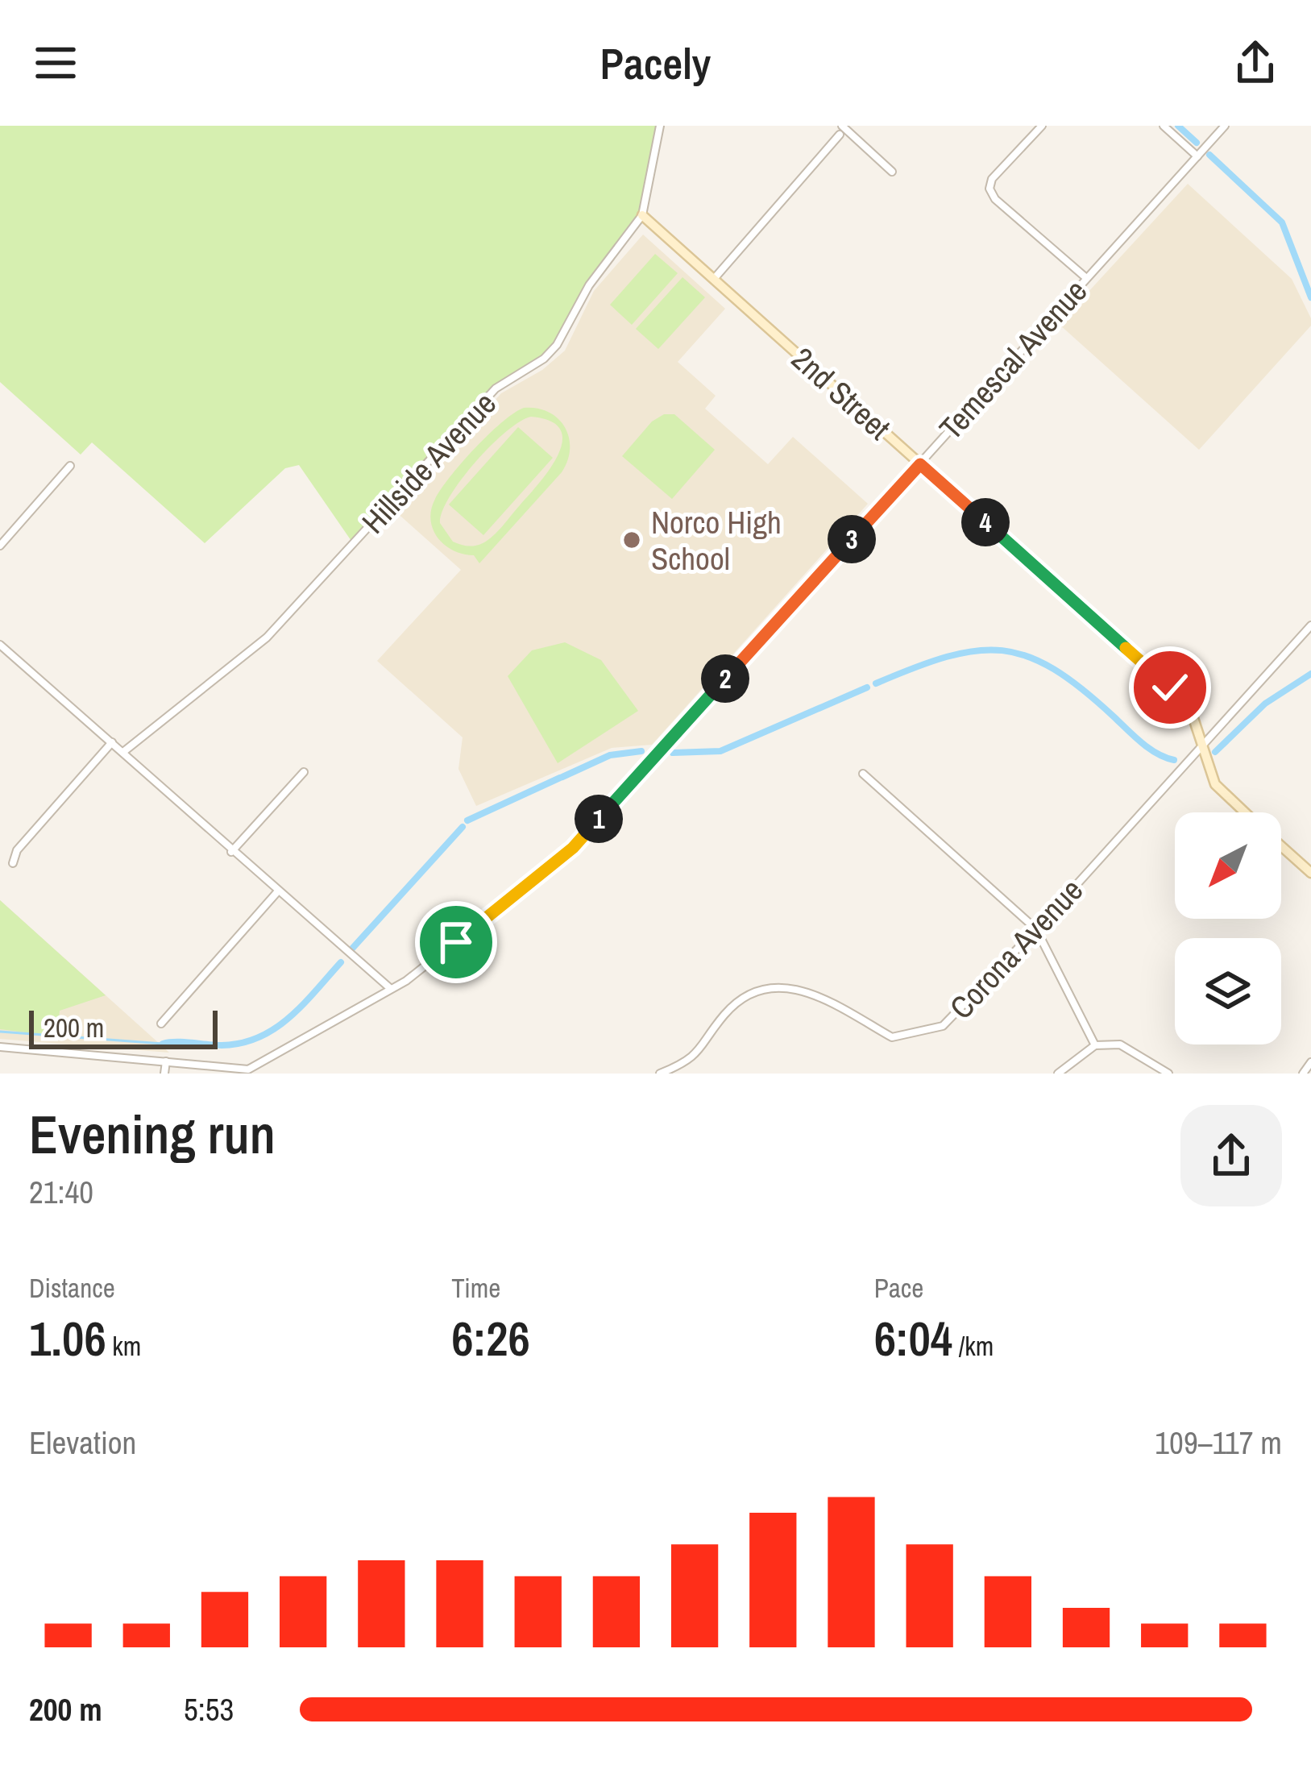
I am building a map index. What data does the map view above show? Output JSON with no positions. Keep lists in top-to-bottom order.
{
  "streets": {
    "street": [
      "Temescal Avenue",
      "2nd Street",
      "Hillside Avenue",
      "Corona Avenue"
    ]
  },
  "crossings": [
    ["Temescal Avenue", "2nd Street"],
    ["2nd Street", "Hillside Avenue"],
    ["2nd Street", "Corona Avenue"]
  ],
  "places": ["Norco High School"],
  "scale_bar": "200 m",
  "north": "bottom left",
  "page": {
    "header": "Pacely",
    "pins": [
      "4",
      "3",
      "2",
      "1"
    ],
    "scale": "200 m",
    "heading": ["Evening run", "21:40"],
    "stats": [
      ["Distance", "1.06 km"],
      ["Time", "6:26"],
      ["Pace", "6:04 /km"]
    ],
    "chart": ["Elevation", "109–117 m"],
    "list": [
      {
        "name": "200 m",
        "note": "5:53"
      }
    ]
  }
}
